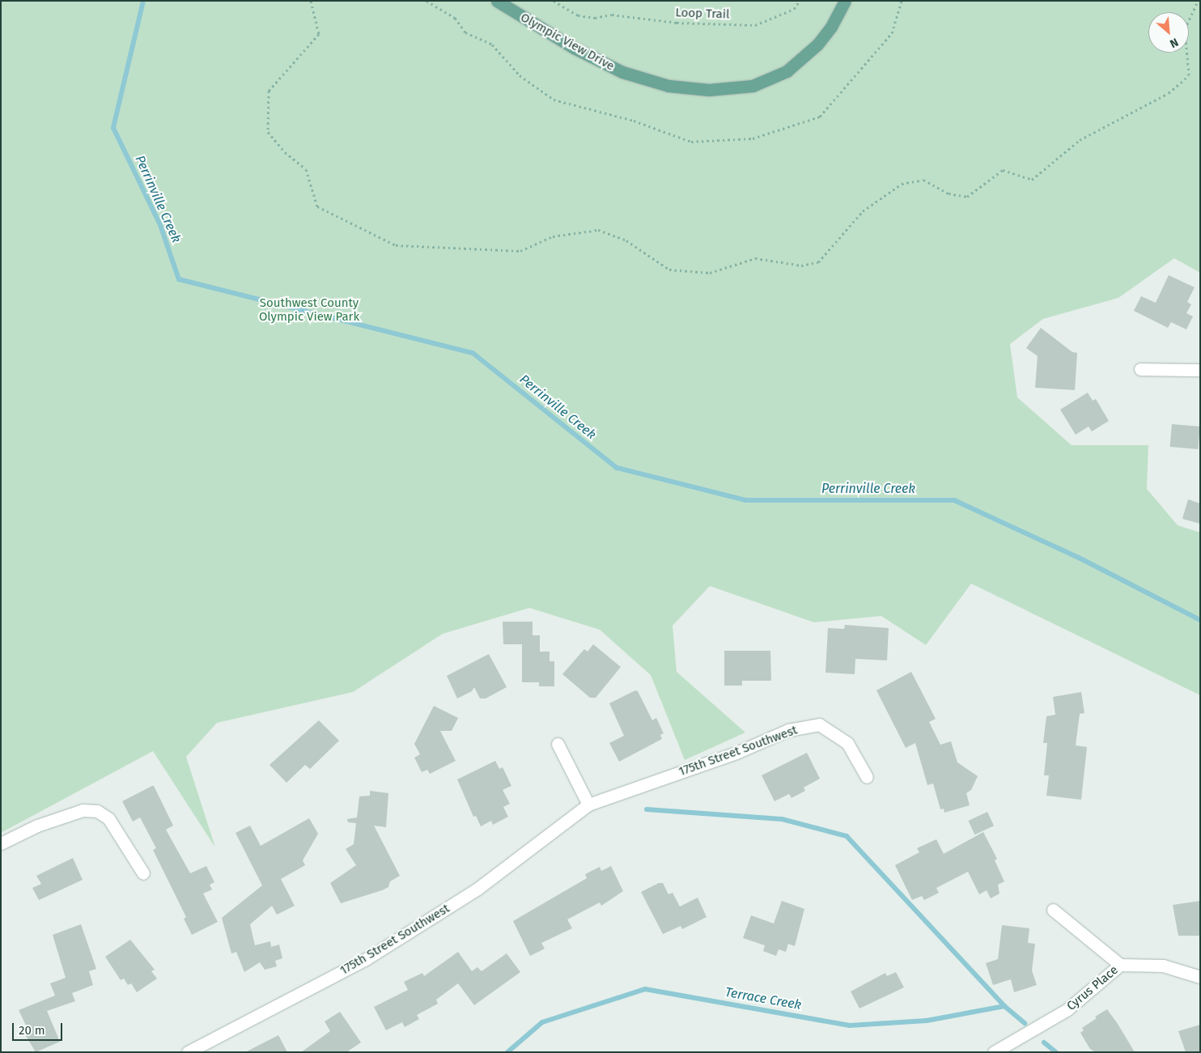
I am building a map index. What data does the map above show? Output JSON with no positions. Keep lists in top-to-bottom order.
{
  "streets": {
    "main road": ["Olympic View Drive"],
    "street": ["175th Street Southwest", "Cyrus Place"],
    "path": ["Loop Trail"]
  },
  "water": ["Perrinville Creek", "Terrace Creek"],
  "parks": ["Southwest County Olympic View Park"],
  "scale_bar": "20 m",
  "north": "bottom right"
}
